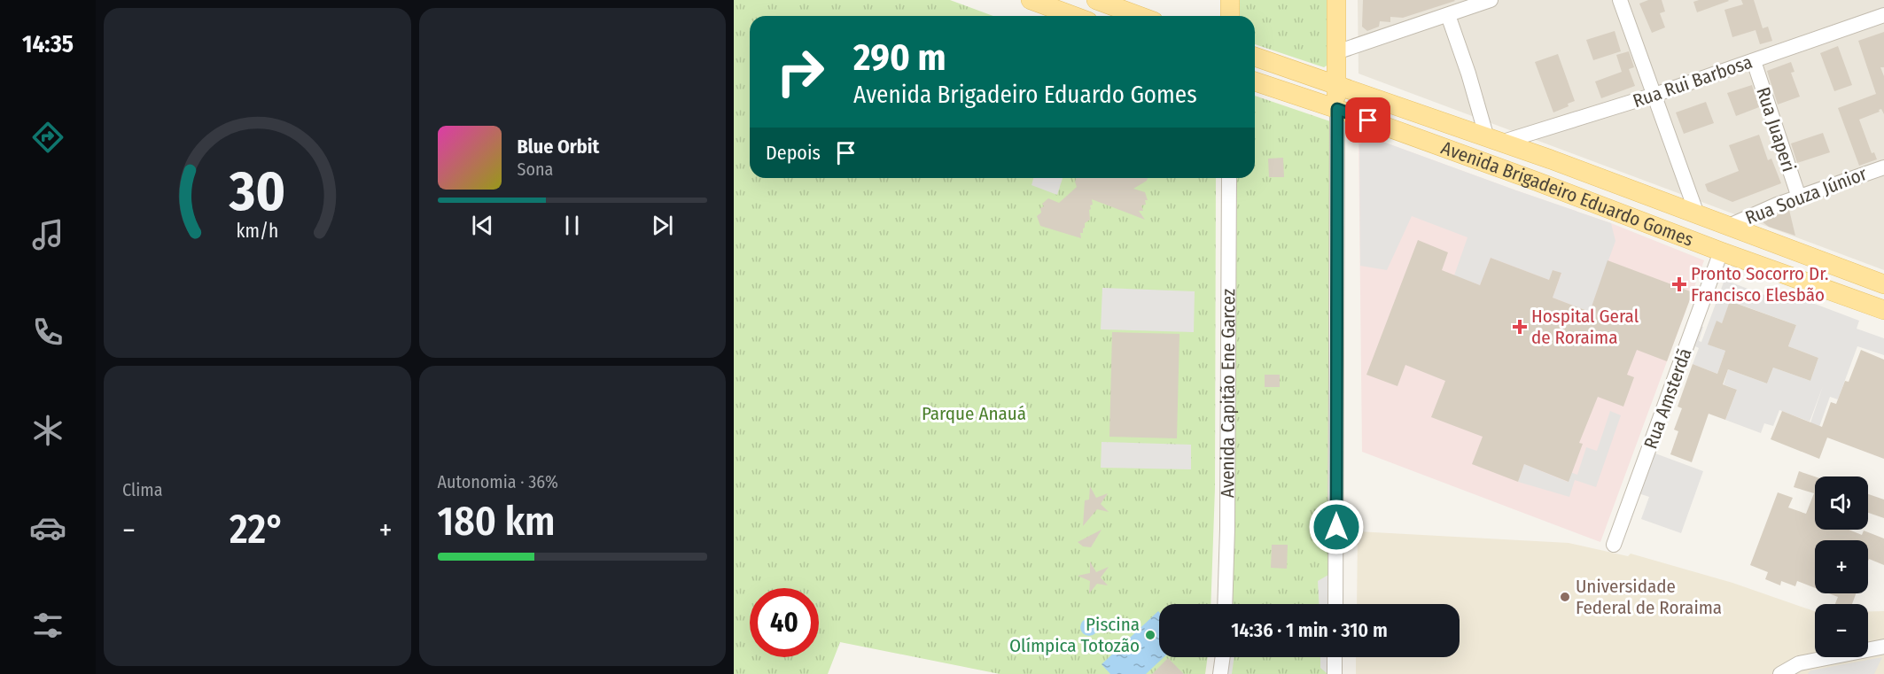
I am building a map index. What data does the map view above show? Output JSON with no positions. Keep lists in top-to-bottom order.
{
  "streets": {
    "main road": ["Avenida Brigadeiro Eduardo Gomes"],
    "street": [
      "Rua Rui Barbosa",
      "Rua Juaperi",
      "Rua Souza Júnior",
      "Avenida Capitão Ene Garcez",
      "Rua Amsterdã"
    ]
  },
  "crossings": [
    ["Rua Rui Barbosa", "Rua Juaperi"],
    ["Rua Rui Barbosa", "Avenida Brigadeiro Eduardo Gomes"],
    ["Rua Juaperi", "Rua Souza Júnior"],
    ["Avenida Brigadeiro Eduardo Gomes", "Rua Souza Júnior"],
    ["Avenida Brigadeiro Eduardo Gomes", "Rua Amsterdã"]
  ],
  "parks": ["Parque Anauá"],
  "places": {
    "health": ["Pronto Socorro Dr. Francisco Elesbão", "Hospital Geral de Roraima"],
    "other": ["Universidade Federal de Roraima", "Piscina Olímpica Totozão"]
  },
  "page": {
    "tabs": "14:35",
    "turn": ["290 m", "Avenida Brigadeiro Eduardo Gomes"],
    "song": ["Blue Orbit", "Sona"],
    "then": "Depois",
    "tile": [
      "Clima",
      ["Autonomia · 36%", "180 km"]
    ],
    "map_buttons": ["+", "−"],
    "heat": ["−", "22°", "+"],
    "limit": "40",
    "trip": "14:36 · 1 min · 310 m",
    "gauge": ["30", "km/h"]
  }
}
